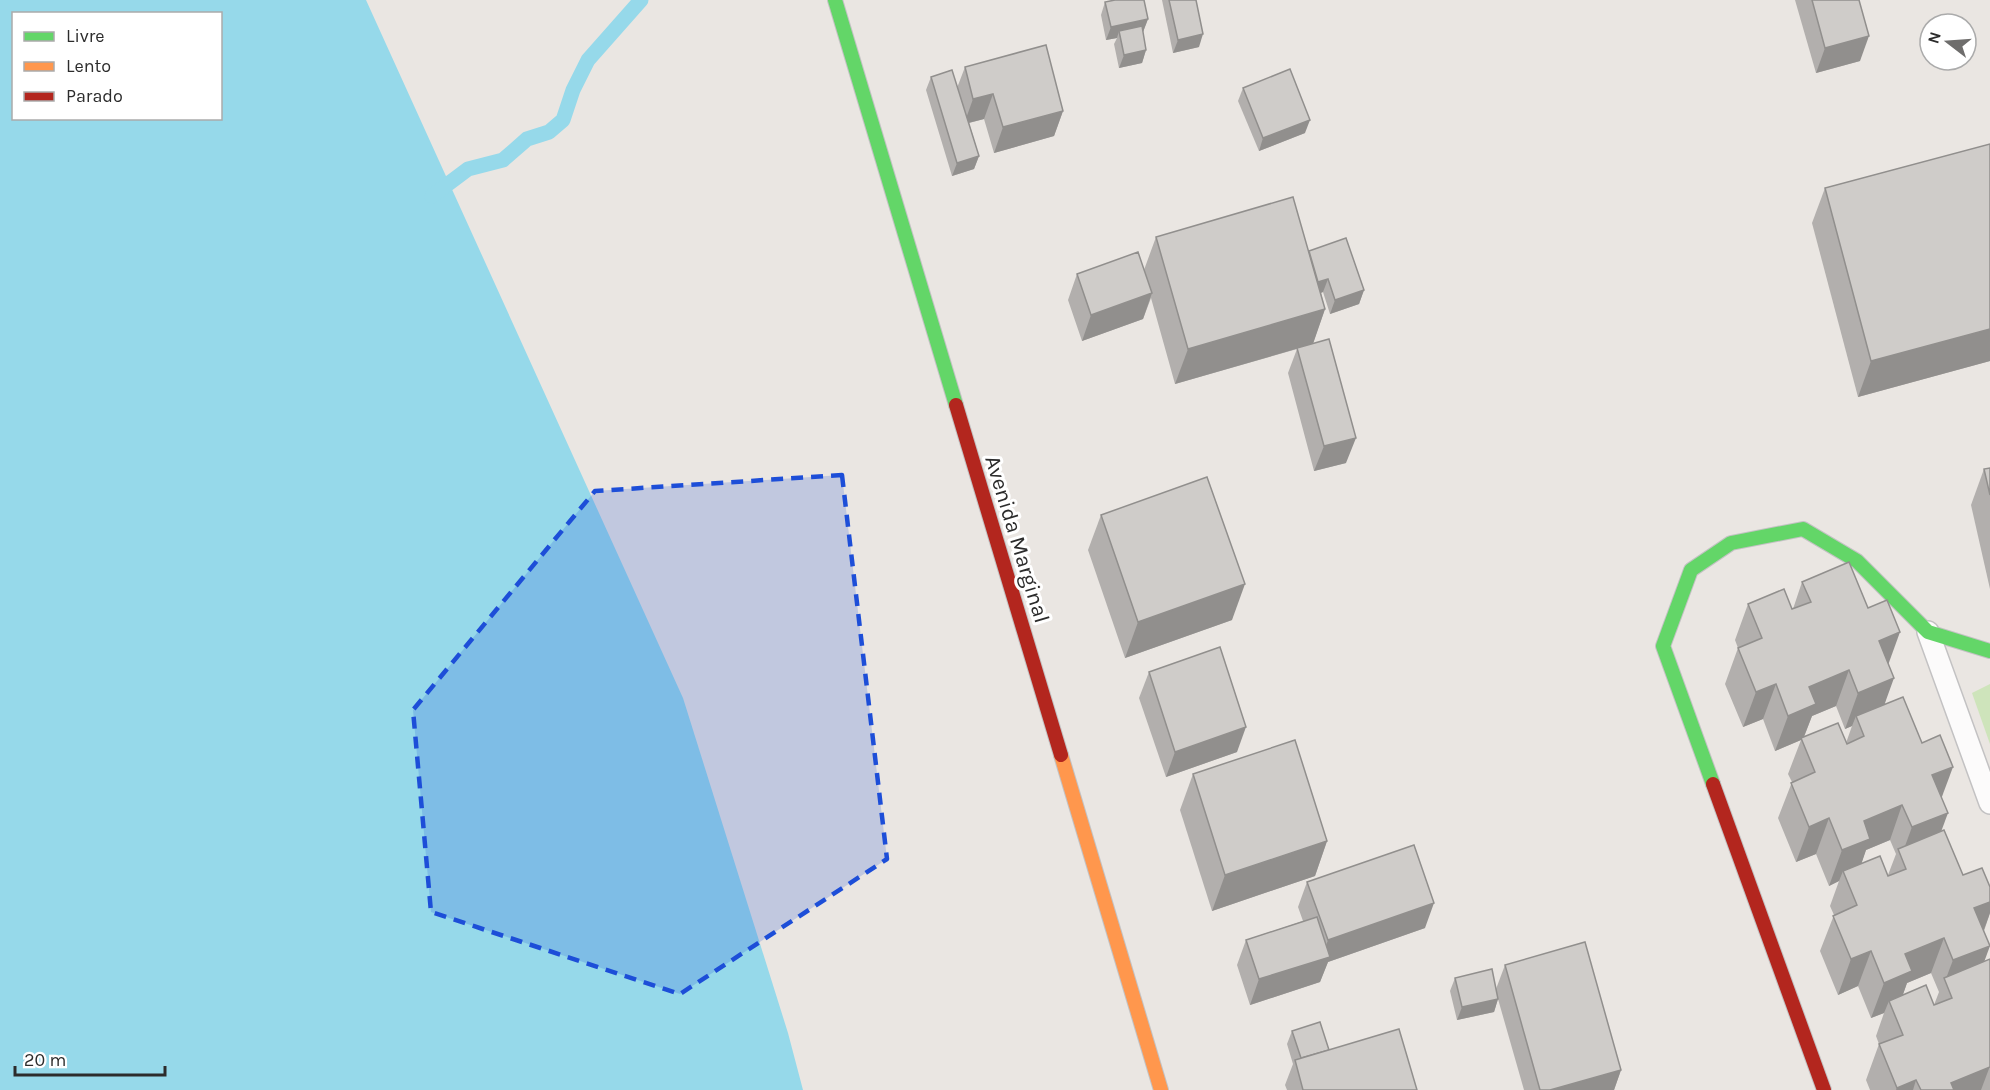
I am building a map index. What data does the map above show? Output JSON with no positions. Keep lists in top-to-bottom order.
{
  "streets": {
    "street": ["Avenida Marginal"]
  },
  "legend": ["Livre", "Lento", "Parado"],
  "scale_bar": "20 m",
  "north": "left"
}
